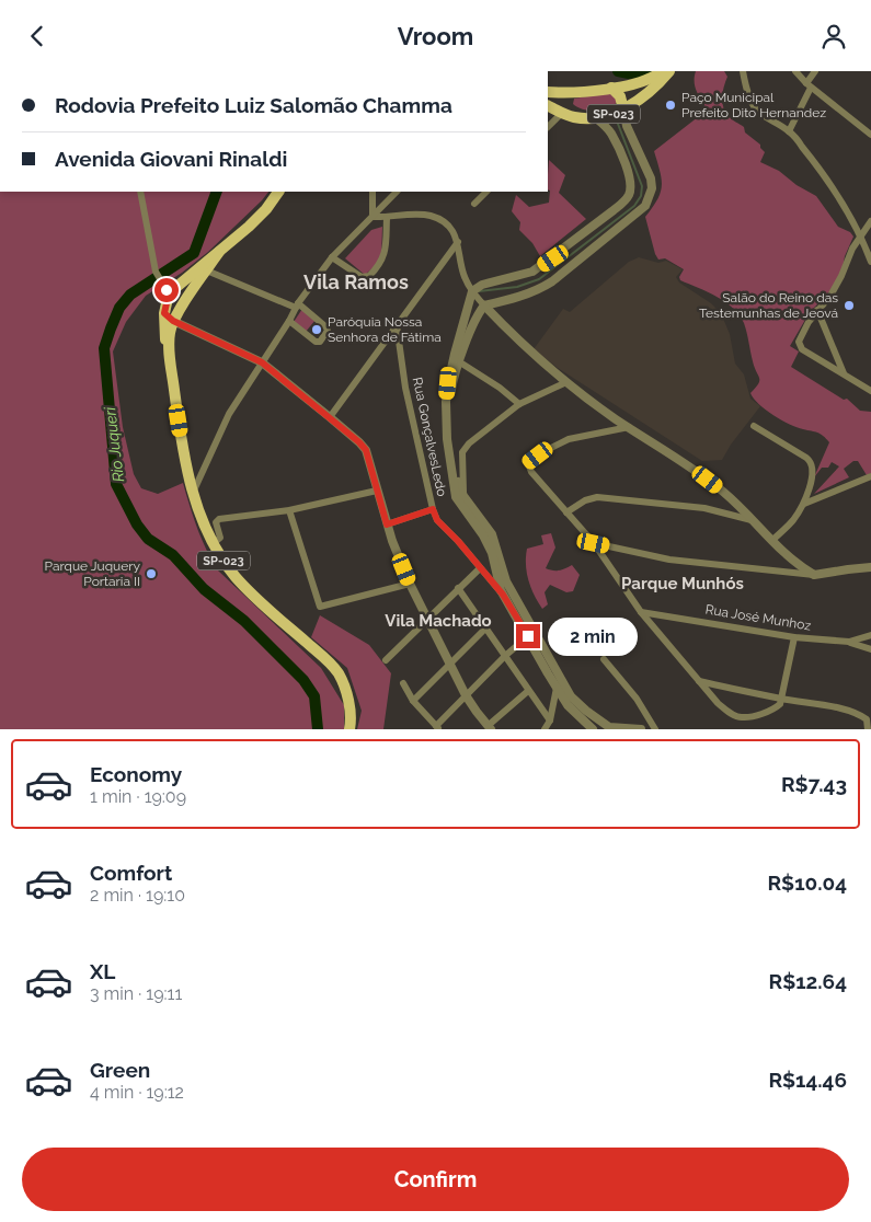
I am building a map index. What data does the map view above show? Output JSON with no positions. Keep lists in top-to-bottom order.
{
  "streets": {
    "main road": ["SP-023"],
    "street": ["Rua GonçalvesLedo", "Rua José Munhoz"]
  },
  "districts": ["Vila Ramos", "Parque Munhós", "Vila Machado"],
  "water": ["Rio Juqueri"],
  "places": [
    "Paço Municipal Prefeito Dito Hernandez",
    "Salão do Reino das Testemunhas de Jeová",
    "Paróquia Nossa Senhora de Fátima",
    "Parque Juquery Portaria II"
  ],
  "page": {
    "header": "Vroom",
    "banner": ["Rodovia Prefeito Luiz Salomão Chamma", "Avenida Giovani Rinaldi"],
    "bubble": "2 min",
    "list": [
      {
        "name": "Economy",
        "note": "1 min · 19:09",
        "value": "R$7.43"
      },
      {
        "name": "Comfort",
        "note": "2 min · 19:10",
        "value": "R$10.04"
      },
      {
        "name": "XL",
        "note": "3 min · 19:11",
        "value": "R$12.64"
      },
      {
        "name": "Green",
        "note": "4 min · 19:12",
        "value": "R$14.46"
      }
    ],
    "buttons": "Confirm"
  }
}
